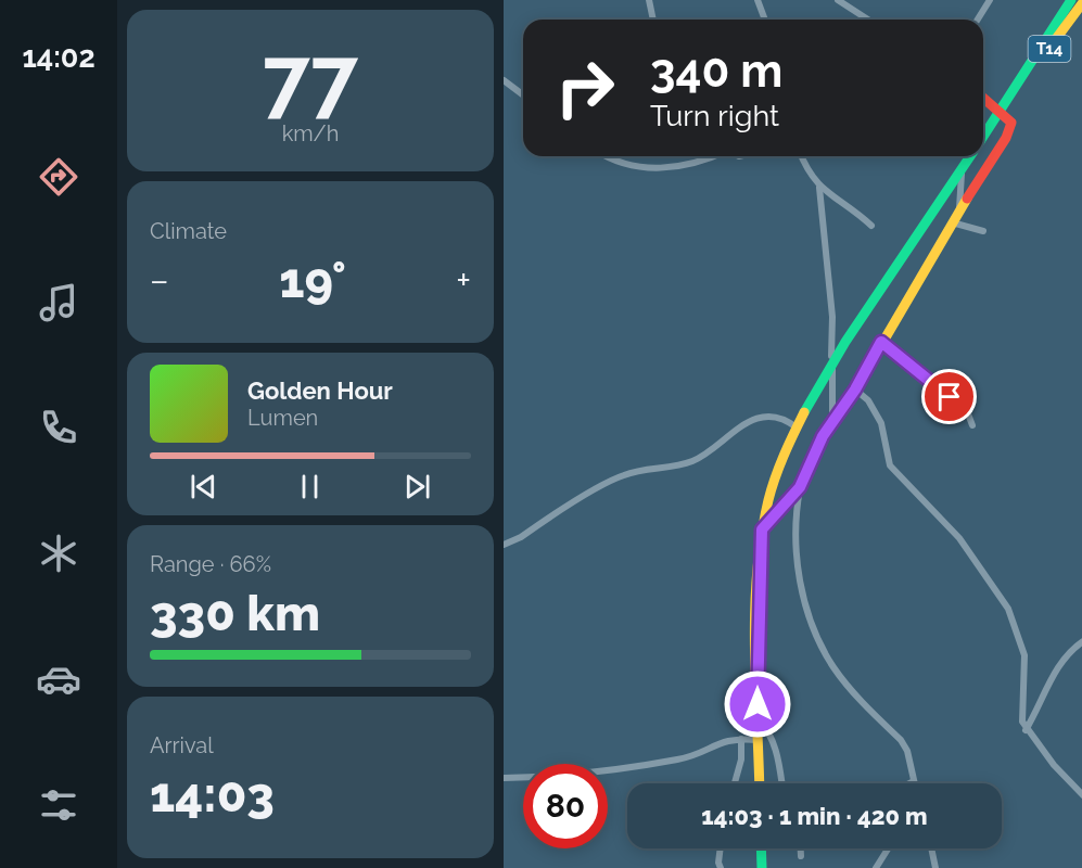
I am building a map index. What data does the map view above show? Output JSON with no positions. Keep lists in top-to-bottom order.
{
  "streets": {
    "main road": ["T14"]
  },
  "page": {
    "tabs": "14:02",
    "tile": [
      ["77", "km/h"],
      "Climate",
      ["Range · 66%", "330 km"],
      ["Arrival", "14:03"]
    ],
    "turn": ["340 m", "Turn right"],
    "heat": ["−", "19°", "+"],
    "song": ["Golden Hour", "Lumen"],
    "limit": "80",
    "trip": "14:03 · 1 min · 420 m"
  }
}
